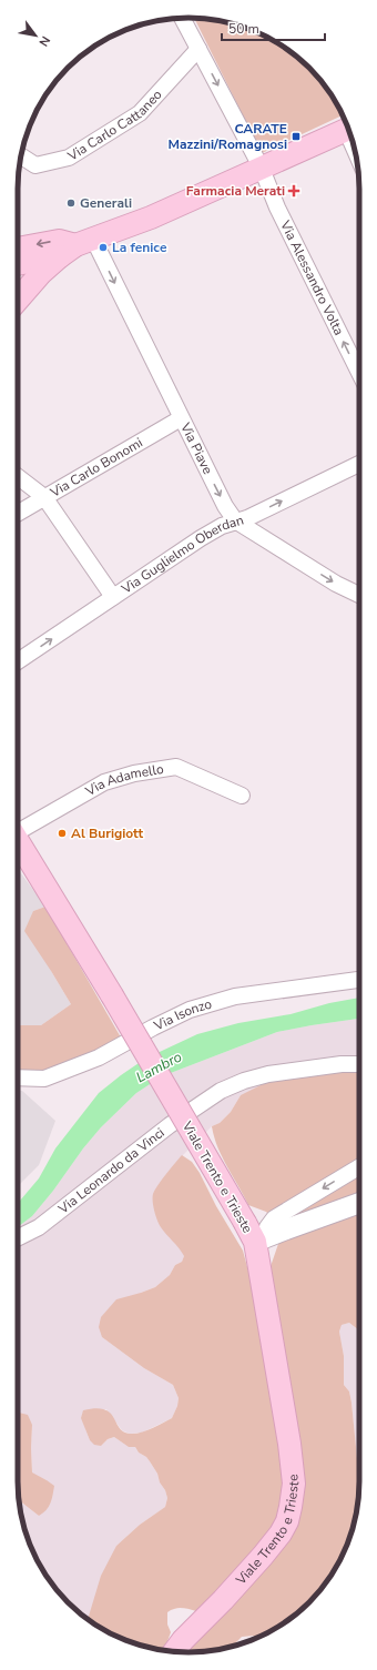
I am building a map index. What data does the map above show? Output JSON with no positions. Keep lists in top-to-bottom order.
{
  "streets": {
    "main road": ["Viale Trento e Trieste"],
    "street": [
      "Via Carlo Cattaneo",
      "Via Alessandro Volta",
      "Via Piave",
      "Via Carlo Bonomi",
      "Via Guglielmo Oberdan",
      "Via Adamello",
      "Via Isonzo",
      "Via Leonardo da Vinci"
    ]
  },
  "crossings": [
    ["Via Carlo Cattaneo", "Via Alessandro Volta"],
    ["Via Piave", "Via Carlo Bonomi"],
    ["Via Piave", "Via Guglielmo Oberdan"]
  ],
  "one_way": ["Via Piave", "Via Guglielmo Oberdan"],
  "water": ["Lambro"],
  "places": {
    "transit": ["CARATE Mazzini/Romagnosi"],
    "health": ["Farmacia Merati"],
    "other": ["Generali", "La fenice", "Al Burigiott"]
  },
  "scale_bar": "50 m",
  "north": "bottom right"
}
